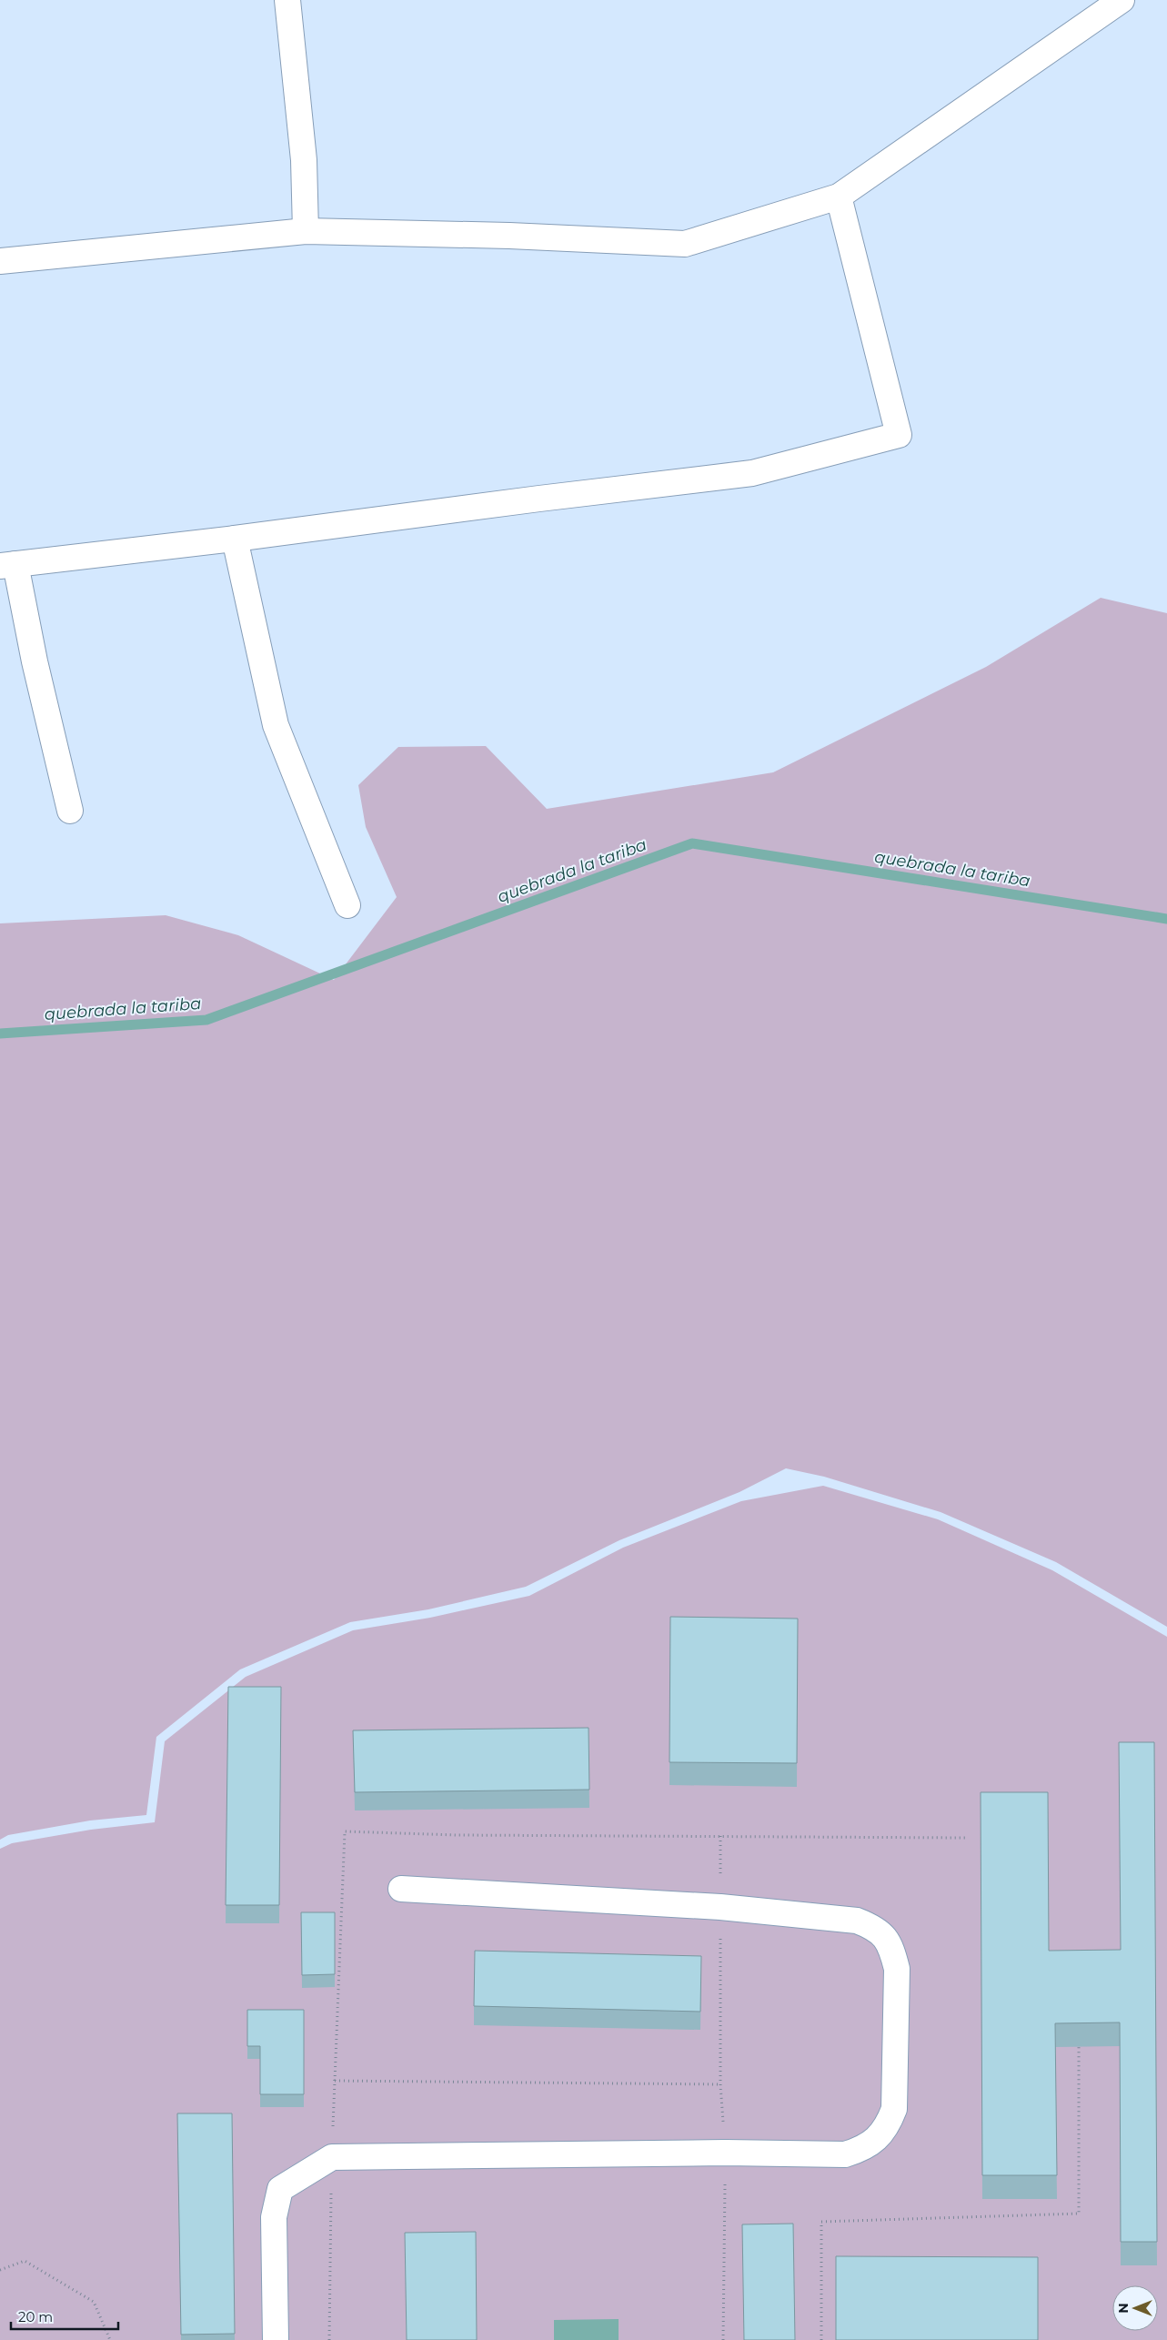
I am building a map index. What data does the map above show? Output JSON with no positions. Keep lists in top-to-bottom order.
{
  "water": ["quebrada la tariba"],
  "scale_bar": "20 m",
  "north": "left"
}
